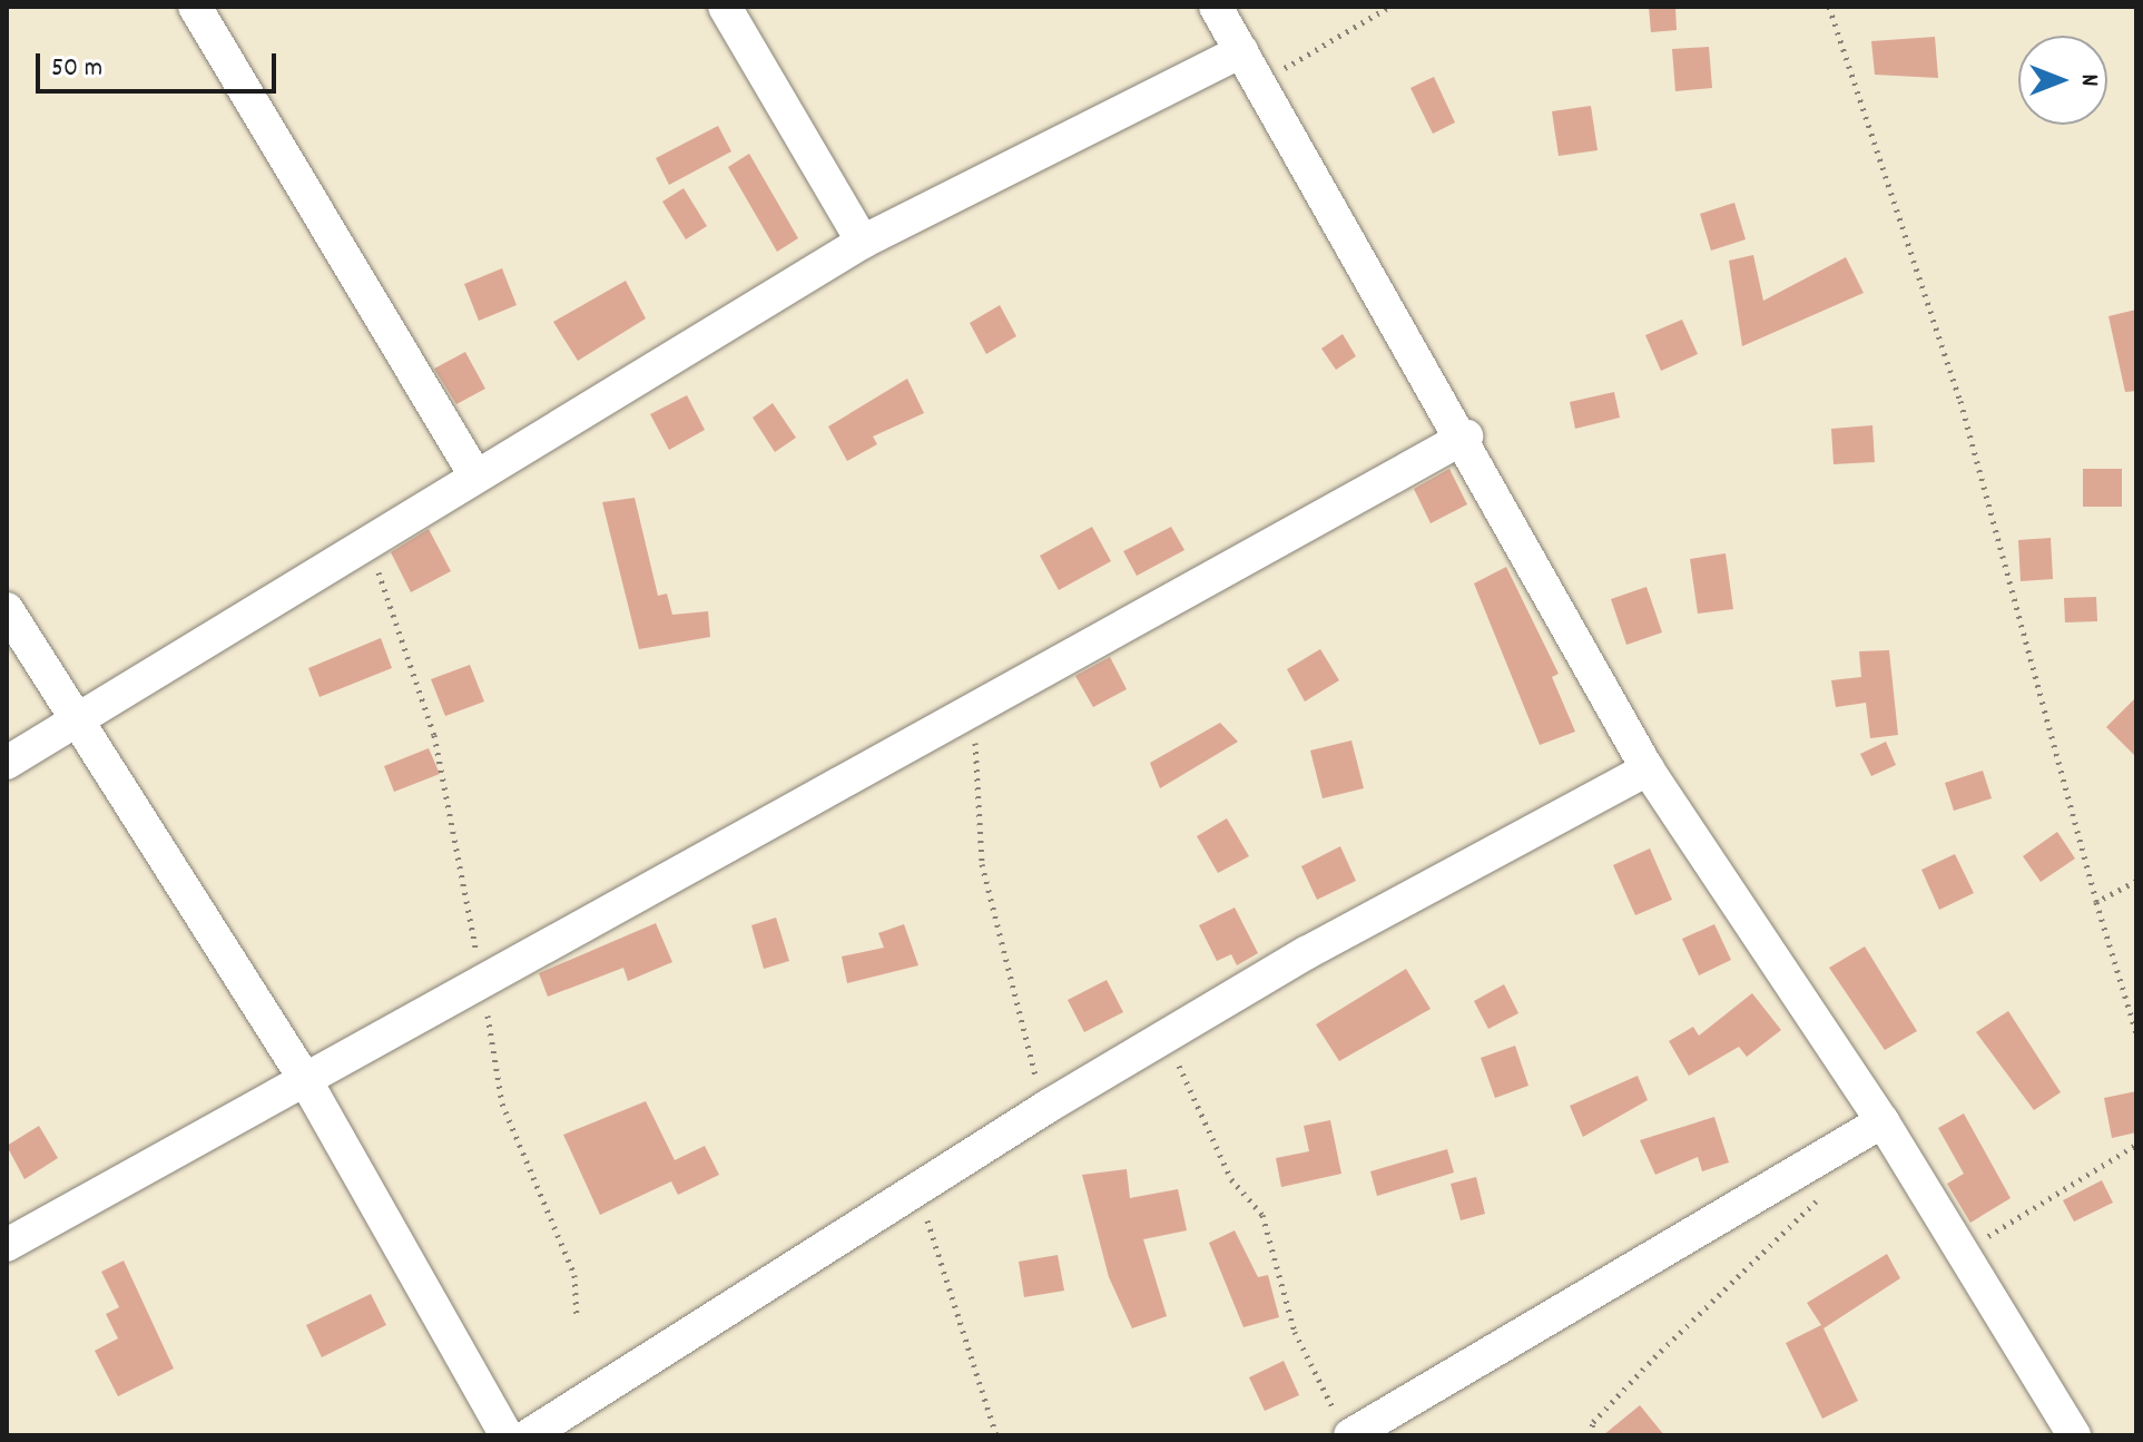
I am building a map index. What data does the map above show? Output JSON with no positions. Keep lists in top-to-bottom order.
{
  "scale_bar": "50 m",
  "north": "right"
}
